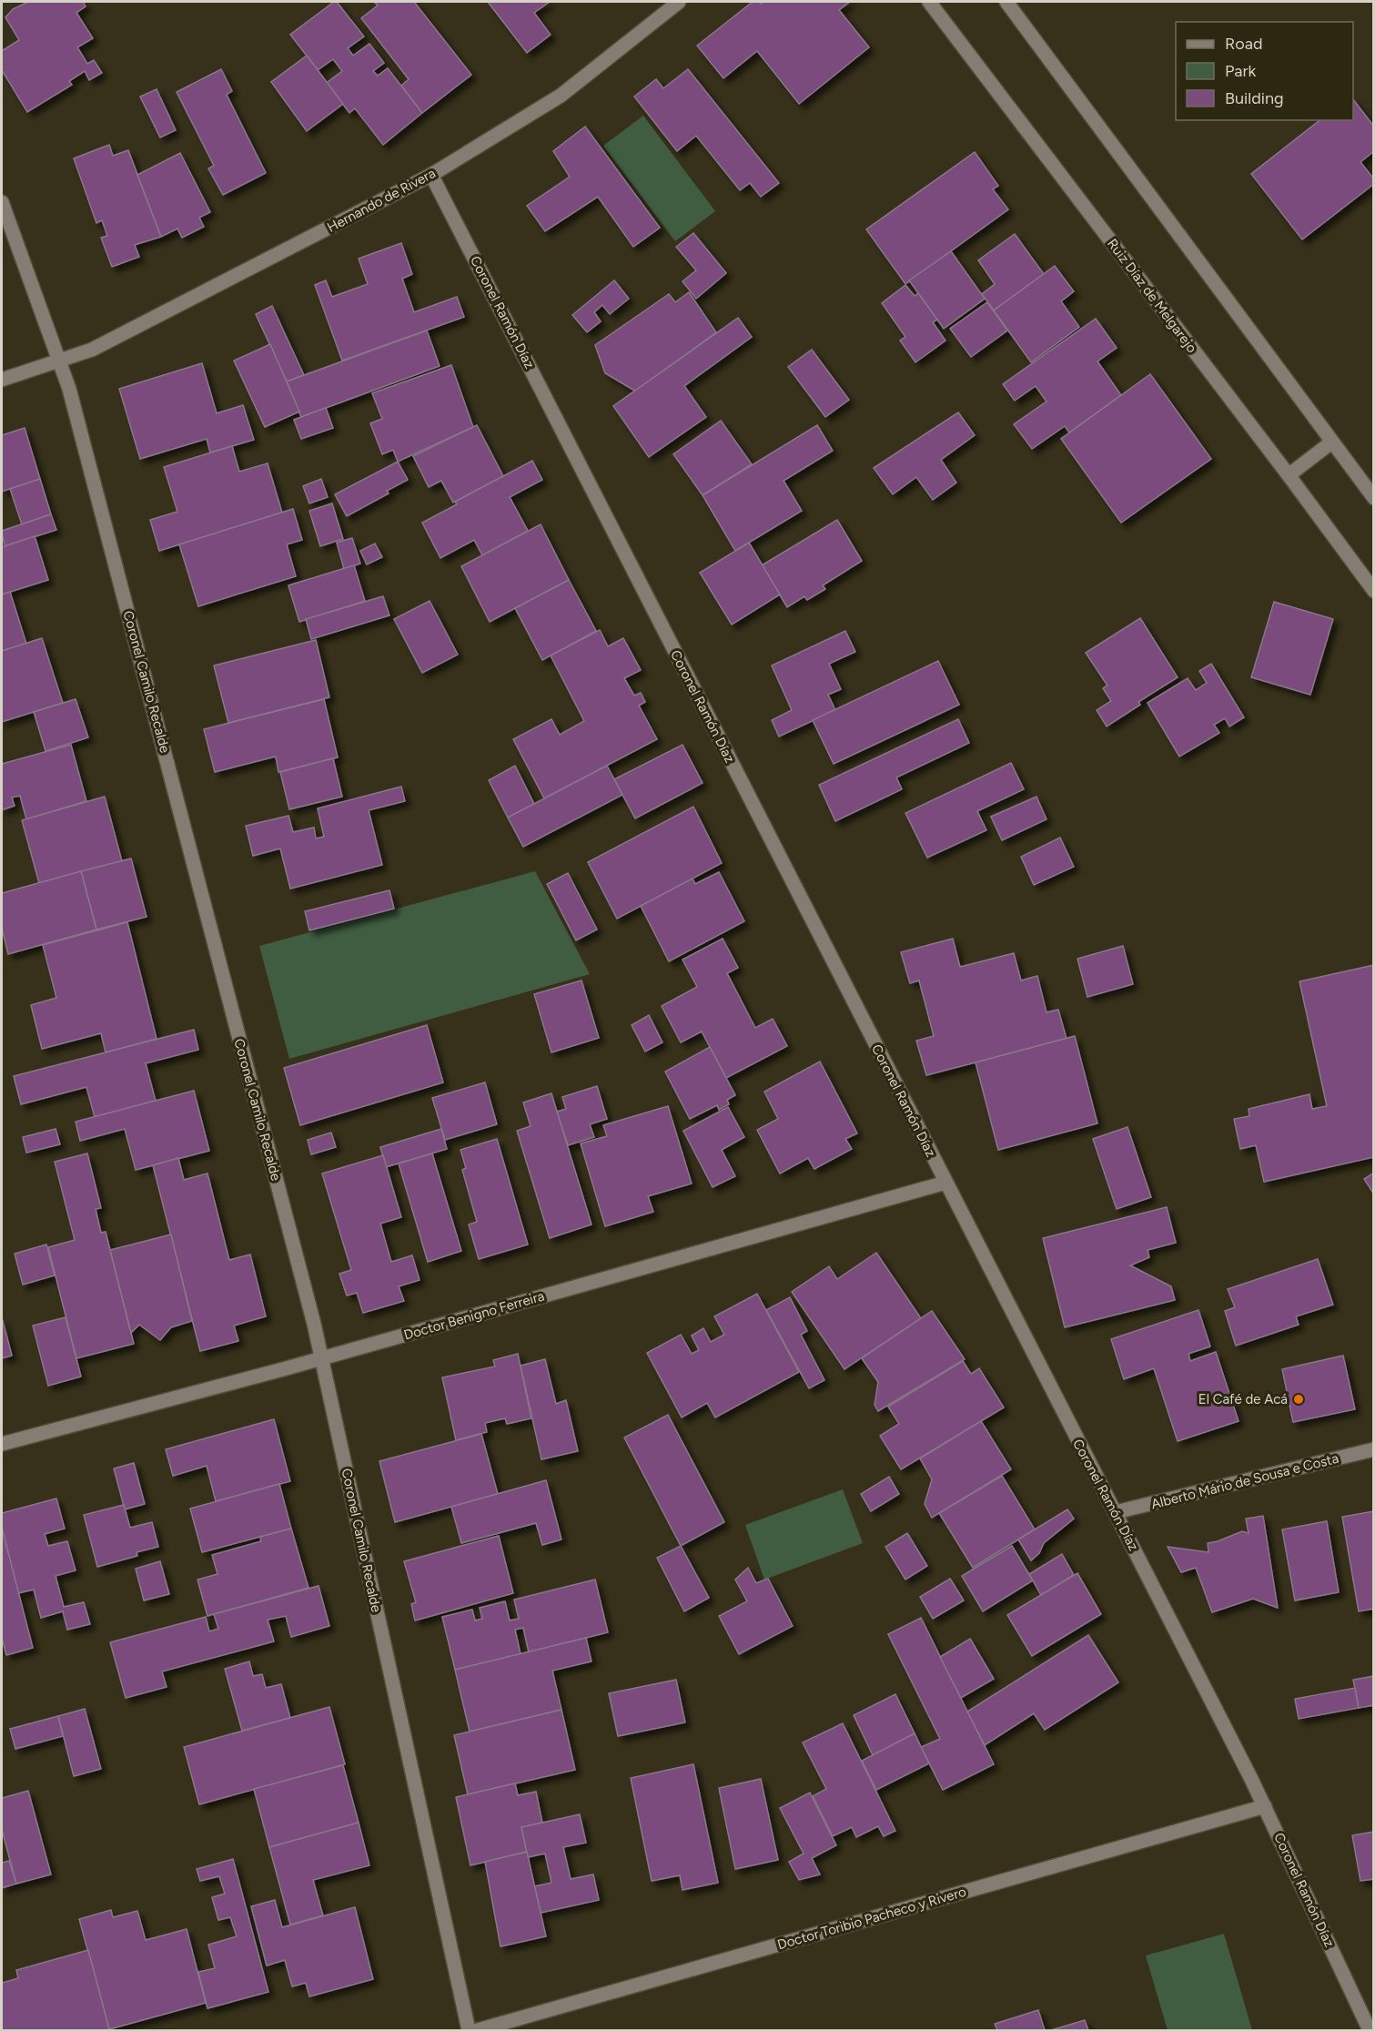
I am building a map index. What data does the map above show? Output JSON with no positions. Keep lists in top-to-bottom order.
{
  "streets": {
    "street": [
      "Hernando de Rivera",
      "Ruiz Díaz de Melgarejo",
      "Coronel Ramón Díaz",
      "Coronel Camilo Recalde",
      "Doctor Benigno Ferreira",
      "Alberto Mário de Sousa e Costa",
      "Doctor Toribio Pacheco y Rivero"
    ]
  },
  "crossings": [
    ["Hernando de Rivera", "Coronel Ramón Díaz"],
    ["Hernando de Rivera", "Coronel Camilo Recalde"],
    ["Coronel Ramón Díaz", "Doctor Benigno Ferreira"],
    ["Coronel Ramón Díaz", "Alberto Mário de Sousa e Costa"],
    ["Coronel Ramón Díaz", "Doctor Toribio Pacheco y Rivero"],
    ["Coronel Camilo Recalde", "Doctor Benigno Ferreira"]
  ],
  "places": ["El Café de Acá"],
  "legend": ["Road", "Park", "Building"]
}
